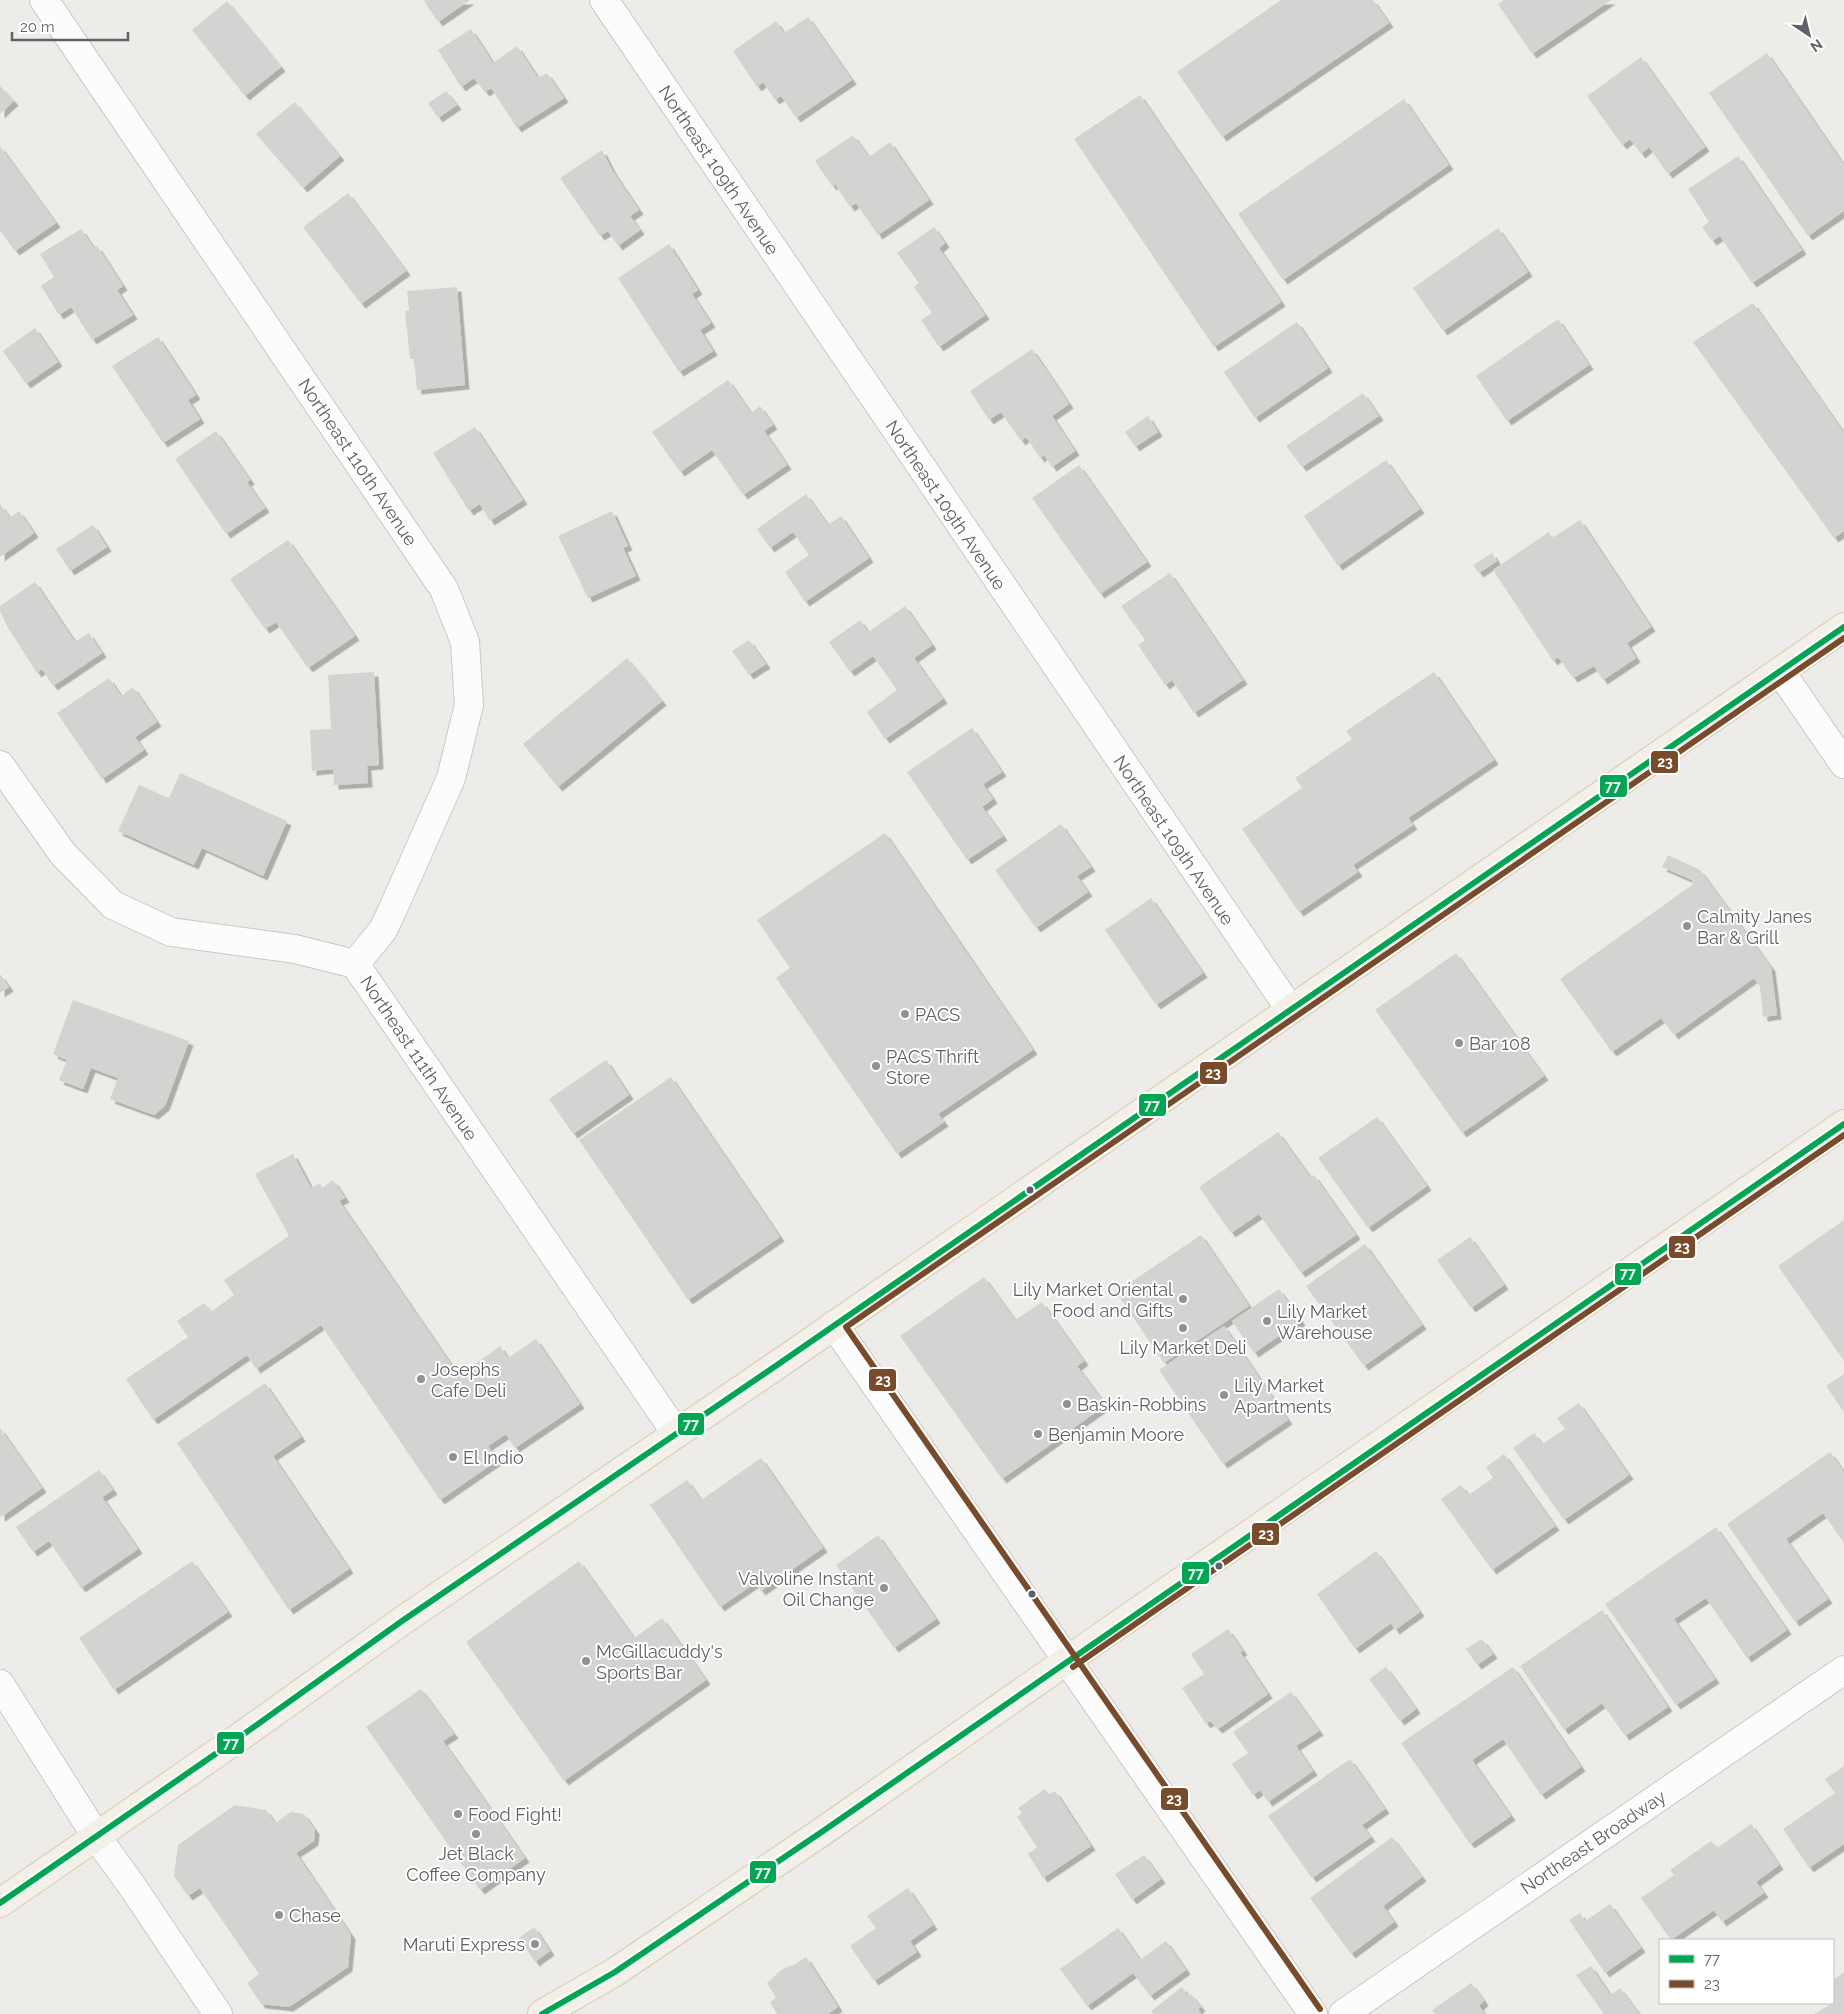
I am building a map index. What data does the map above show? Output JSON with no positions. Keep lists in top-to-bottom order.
{
  "streets": {
    "street": [
      "Northeast 109th Avenue",
      "Northeast 110th Avenue",
      "Northeast 111th Avenue",
      "Northeast Broadway"
    ]
  },
  "crossings": [
    ["Northeast 110th Avenue", "Northeast 111th Avenue"]
  ],
  "places": [
    "Calmity Janes Bar & Grill",
    "PACS",
    "Bar 108",
    "PACS Thrift Store",
    "Lily Market Oriental Food and Gifts",
    "Lily Market Warehouse",
    "Lily Market Deli",
    "Josephs Cafe Deli",
    "Lily Market Apartments",
    "Baskin-Robbins",
    "Benjamin Moore",
    "El Indio",
    "Valvoline Instant Oil Change",
    "McGillacuddy's Sports Bar",
    "Food Fight!",
    "Jet Black Coffee Company",
    "Chase",
    "Maruti Express"
  ],
  "lines": ["transit line 77", "transit line 23"],
  "legend": ["77", "23"],
  "scale_bar": "20 m",
  "north": "bottom right"
}
